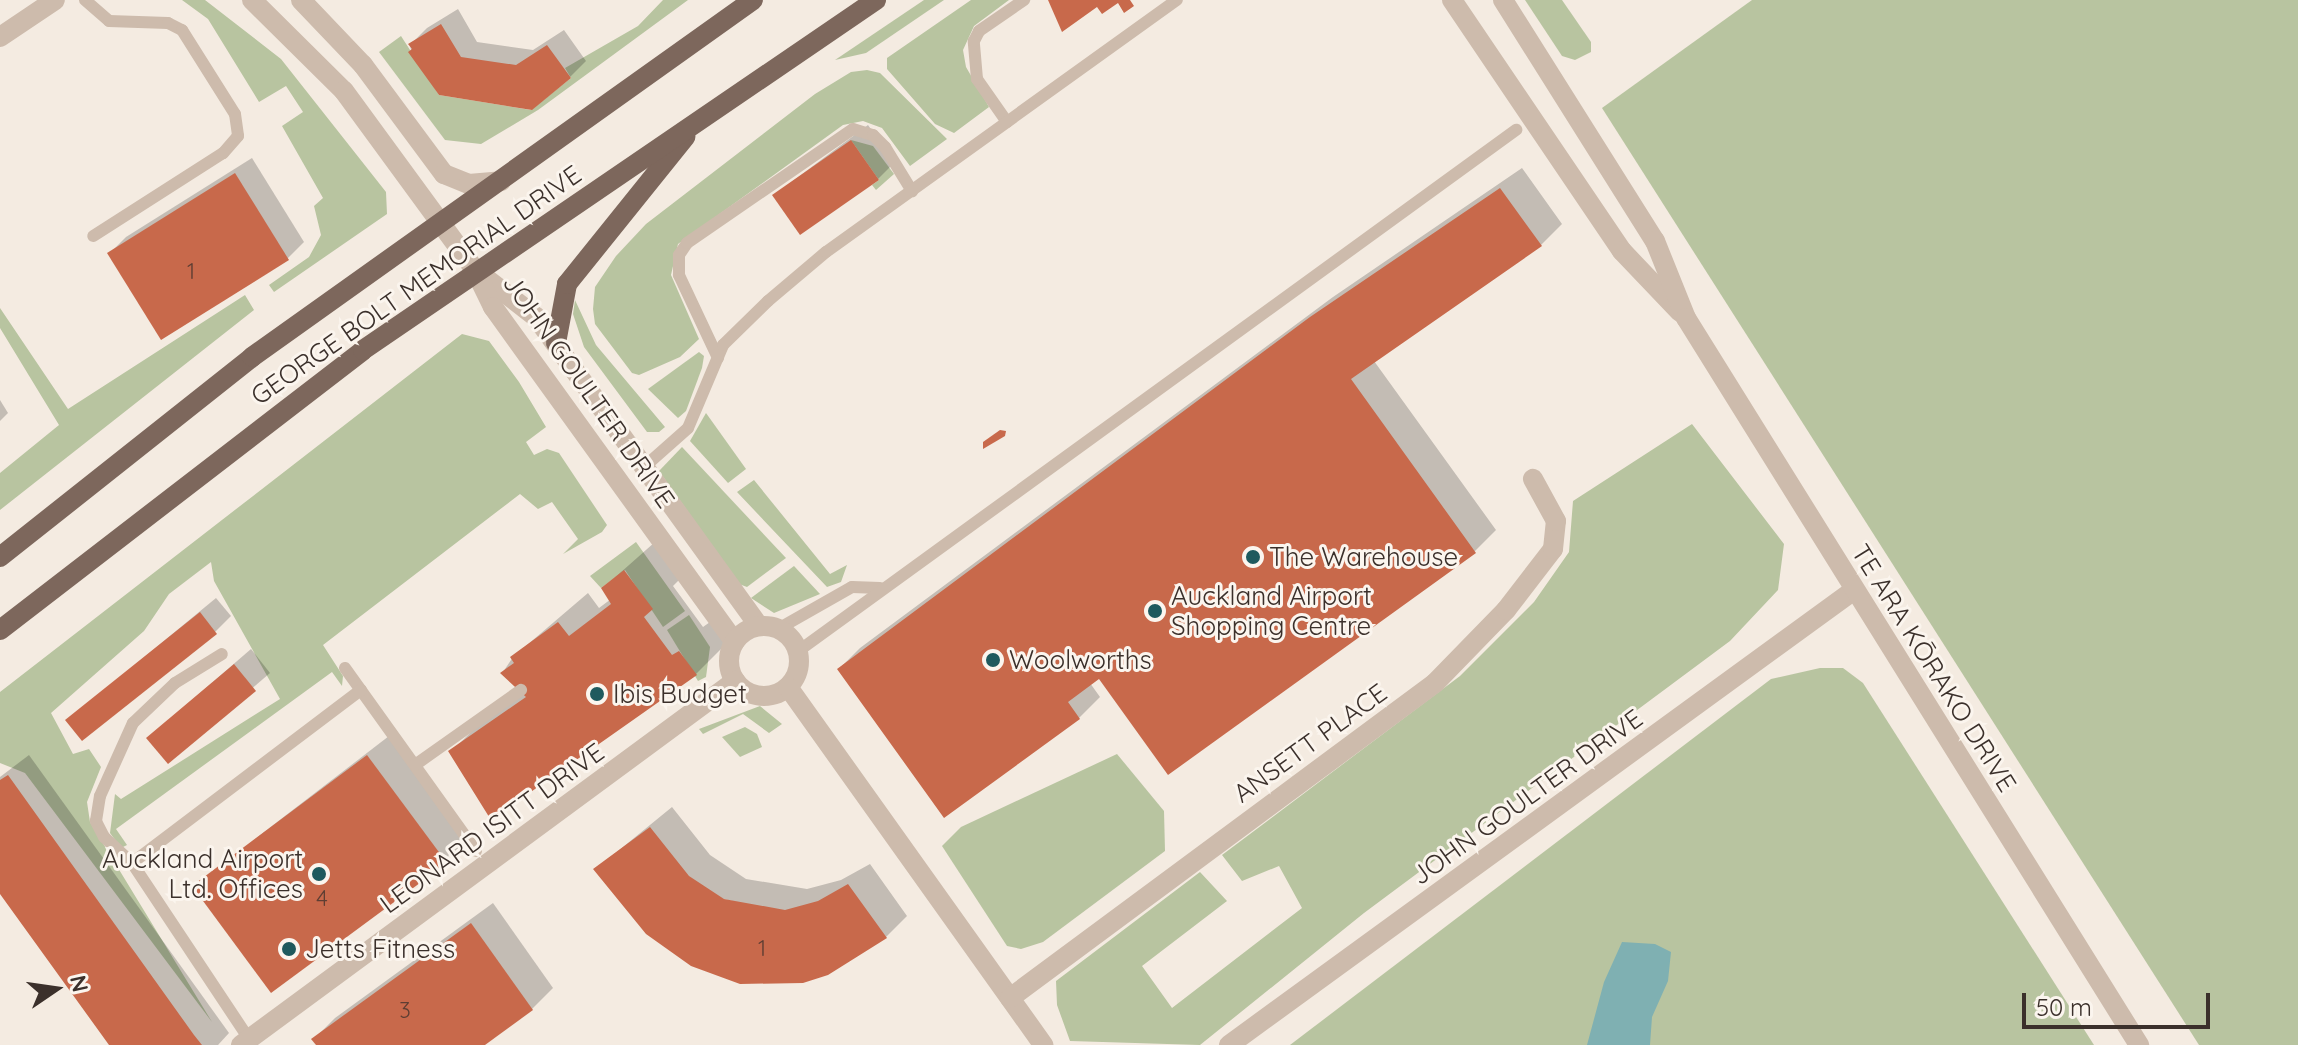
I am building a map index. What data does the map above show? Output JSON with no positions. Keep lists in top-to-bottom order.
{
  "streets": {
    "main road": ["GEORGE BOLT MEMORIAL DRIVE"],
    "street": [
      "JOHN GOULTER DRIVE",
      "TE ARA KŌRAKO DRIVE",
      "ANSETT PLACE",
      "LEONARD ISITT DRIVE"
    ]
  },
  "crossings": [
    ["GEORGE BOLT MEMORIAL DRIVE", "JOHN GOULTER DRIVE"],
    ["JOHN GOULTER DRIVE", "TE ARA KŌRAKO DRIVE"],
    ["JOHN GOULTER DRIVE", "LEONARD ISITT DRIVE"]
  ],
  "places": [
    "The Warehouse",
    "Auckland Airport Shopping Centre",
    "Woolworths",
    "Ibis Budget",
    "Auckland Airport Ltd. Offices",
    "Jetts Fitness"
  ],
  "house_numbers": [
    "1",
    "4",
    "1",
    "3"
  ],
  "scale_bar": "50 m",
  "north": "right"
}
